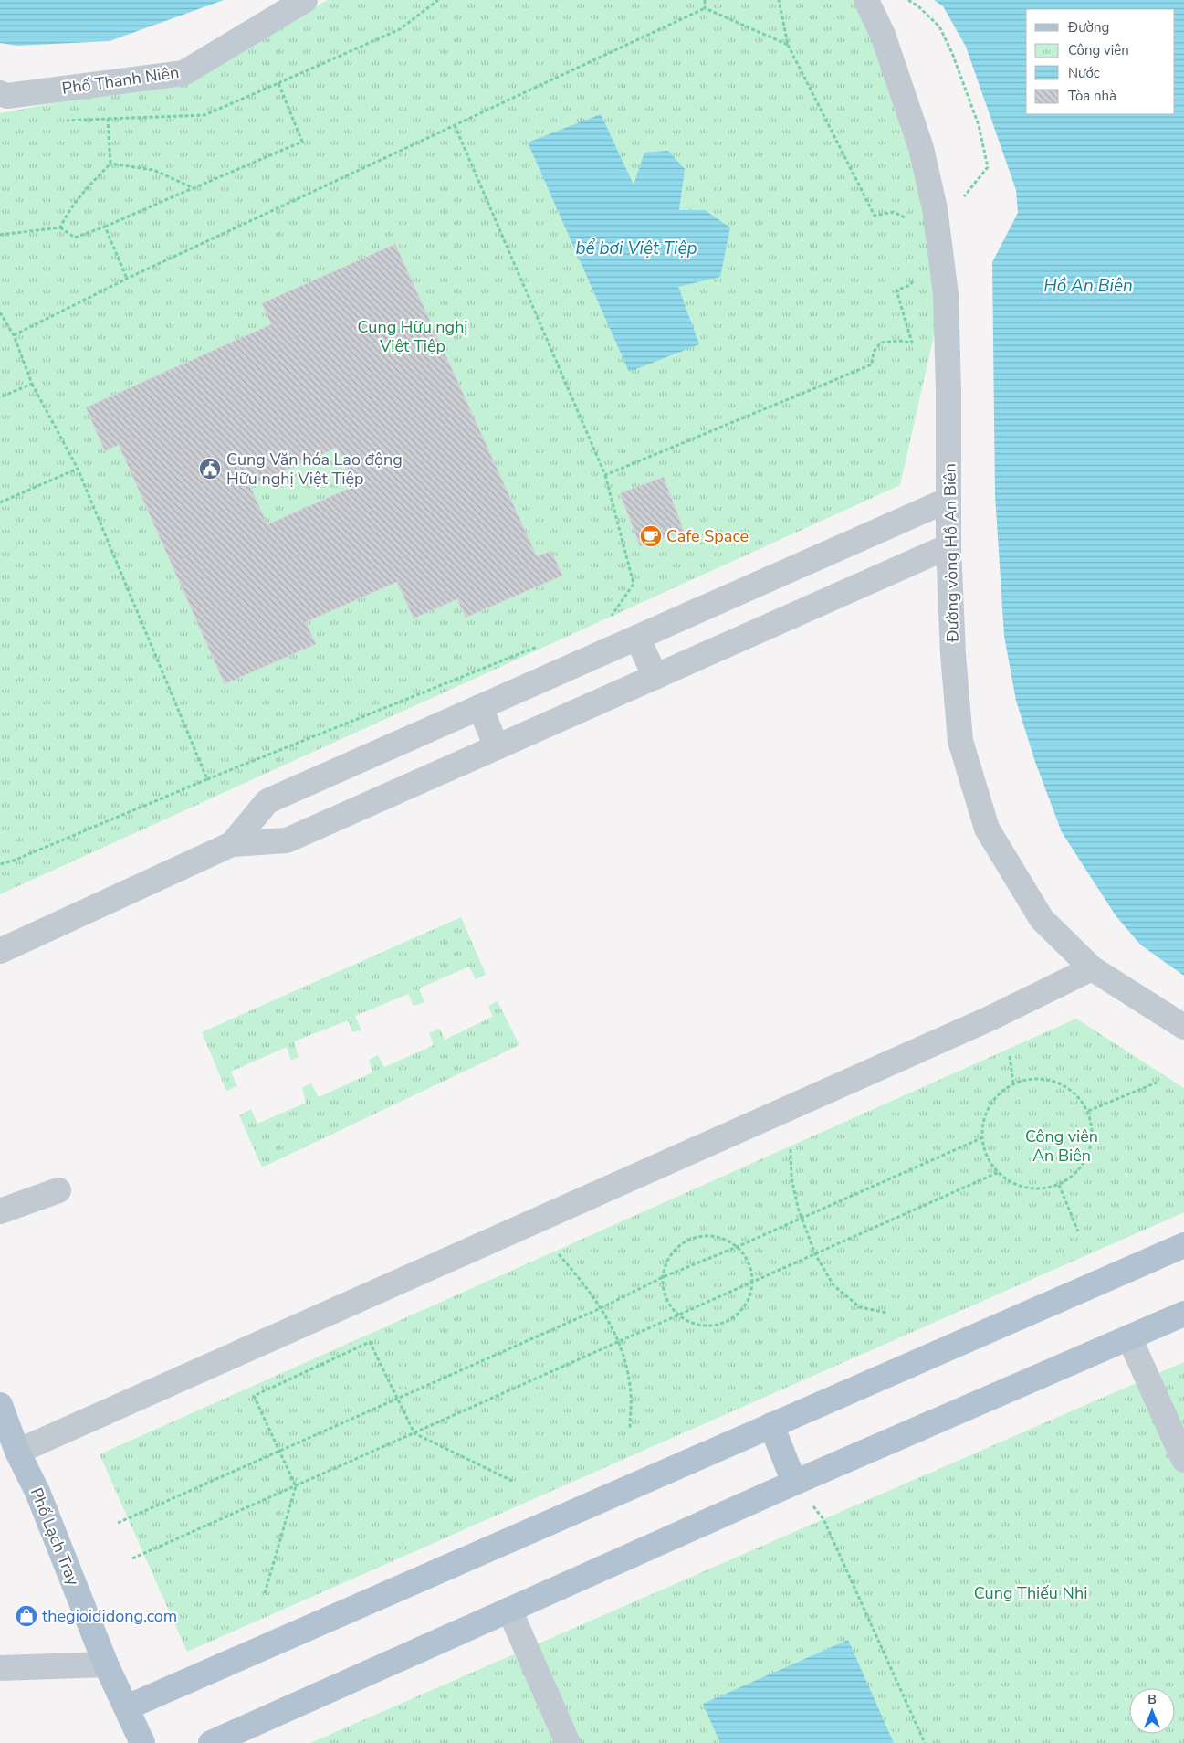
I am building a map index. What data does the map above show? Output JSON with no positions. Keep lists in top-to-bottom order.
{
  "streets": {
    "main road": ["Phố Lạch Tray"],
    "street": ["Phố Thanh Niên", "Đường vòng Hồ An Biên"]
  },
  "water": ["bể bơi Việt Tiệp", "Hồ An Biên"],
  "parks": ["Cung Hữu nghị Việt Tiệp", "Công viên An Biên", "Cung Thiếu Nhi"],
  "places": {
    "public building": ["Cung Văn hóa Lao động Hữu nghị Việt Tiệp"],
    "cafe": ["Cafe Space"],
    "shop": ["thegioididong.com"]
  },
  "legend": [
    "Đường",
    "Công viên",
    "Nước",
    "Tòa nhà"
  ],
  "north": "top"
}
